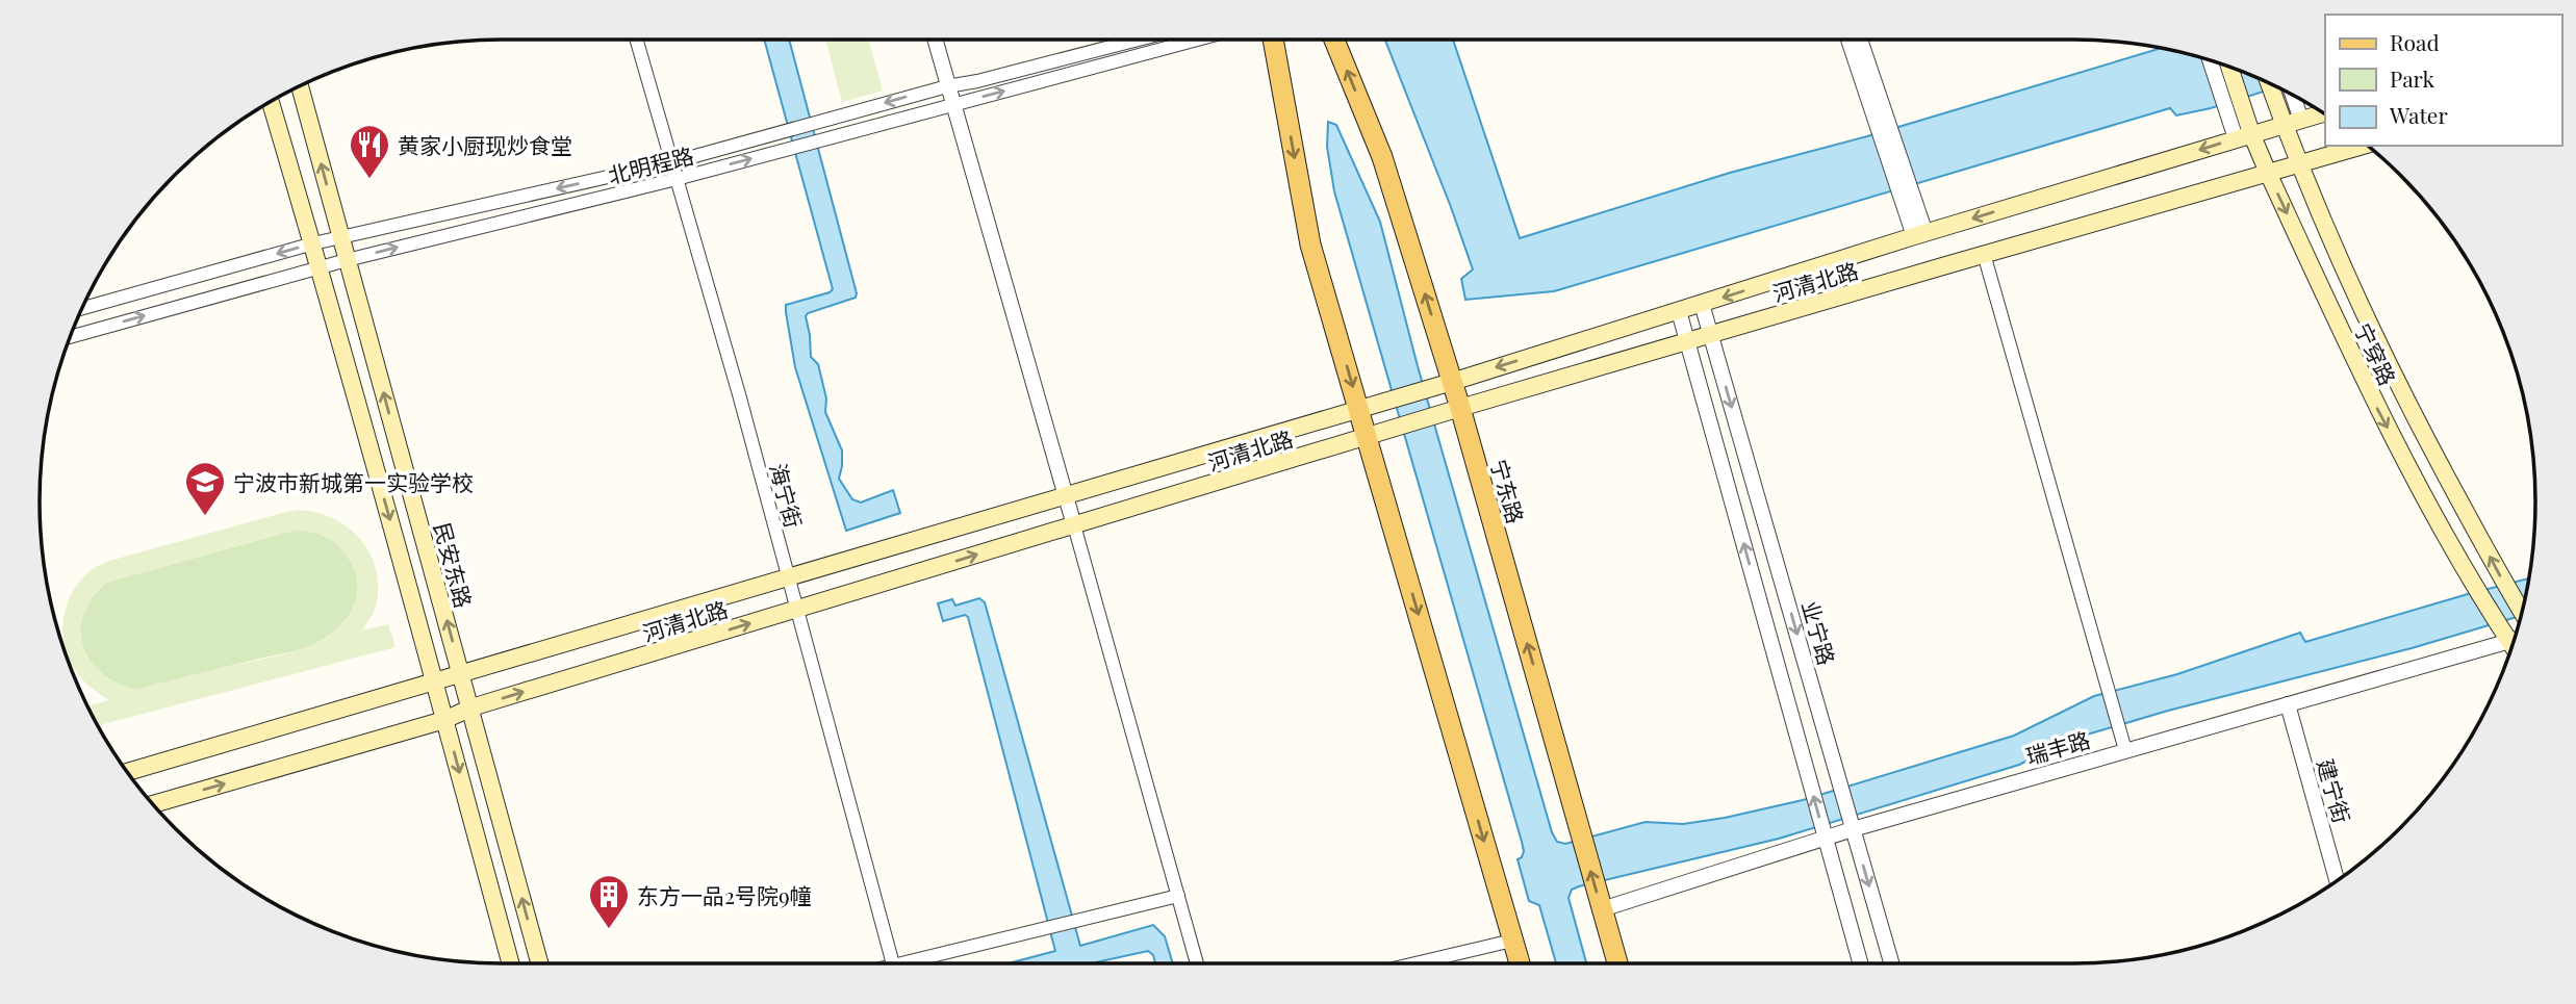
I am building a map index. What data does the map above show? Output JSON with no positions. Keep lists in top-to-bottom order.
{
  "streets": {
    "main road": [
      "河清北路",
      "宁穿路",
      "宁东路",
      "民安东路"
    ],
    "street": [
      "北明程路",
      "海宁街",
      "业宁路",
      "瑞丰路",
      "建宁街"
    ]
  },
  "crossings": [
    ["北明程路", "海宁街"],
    ["北明程路", "民安东路"],
    ["河清北路", "宁穿路"],
    ["河清北路", "宁东路"],
    ["河清北路", "海宁街"],
    ["河清北路", "民安东路"],
    ["河清北路", "业宁路"],
    ["宁穿路", "瑞丰路"],
    ["宁东路", "瑞丰路"],
    ["业宁路", "瑞丰路"],
    ["瑞丰路", "建宁街"]
  ],
  "places": {
    "restaurant": ["黄家小厨现炒食堂"],
    "school or university": ["宁波市新城第一实验学校"],
    "building": ["东方一品2号院9幢"]
  },
  "legend": ["Road", "Park", "Water"]
}
